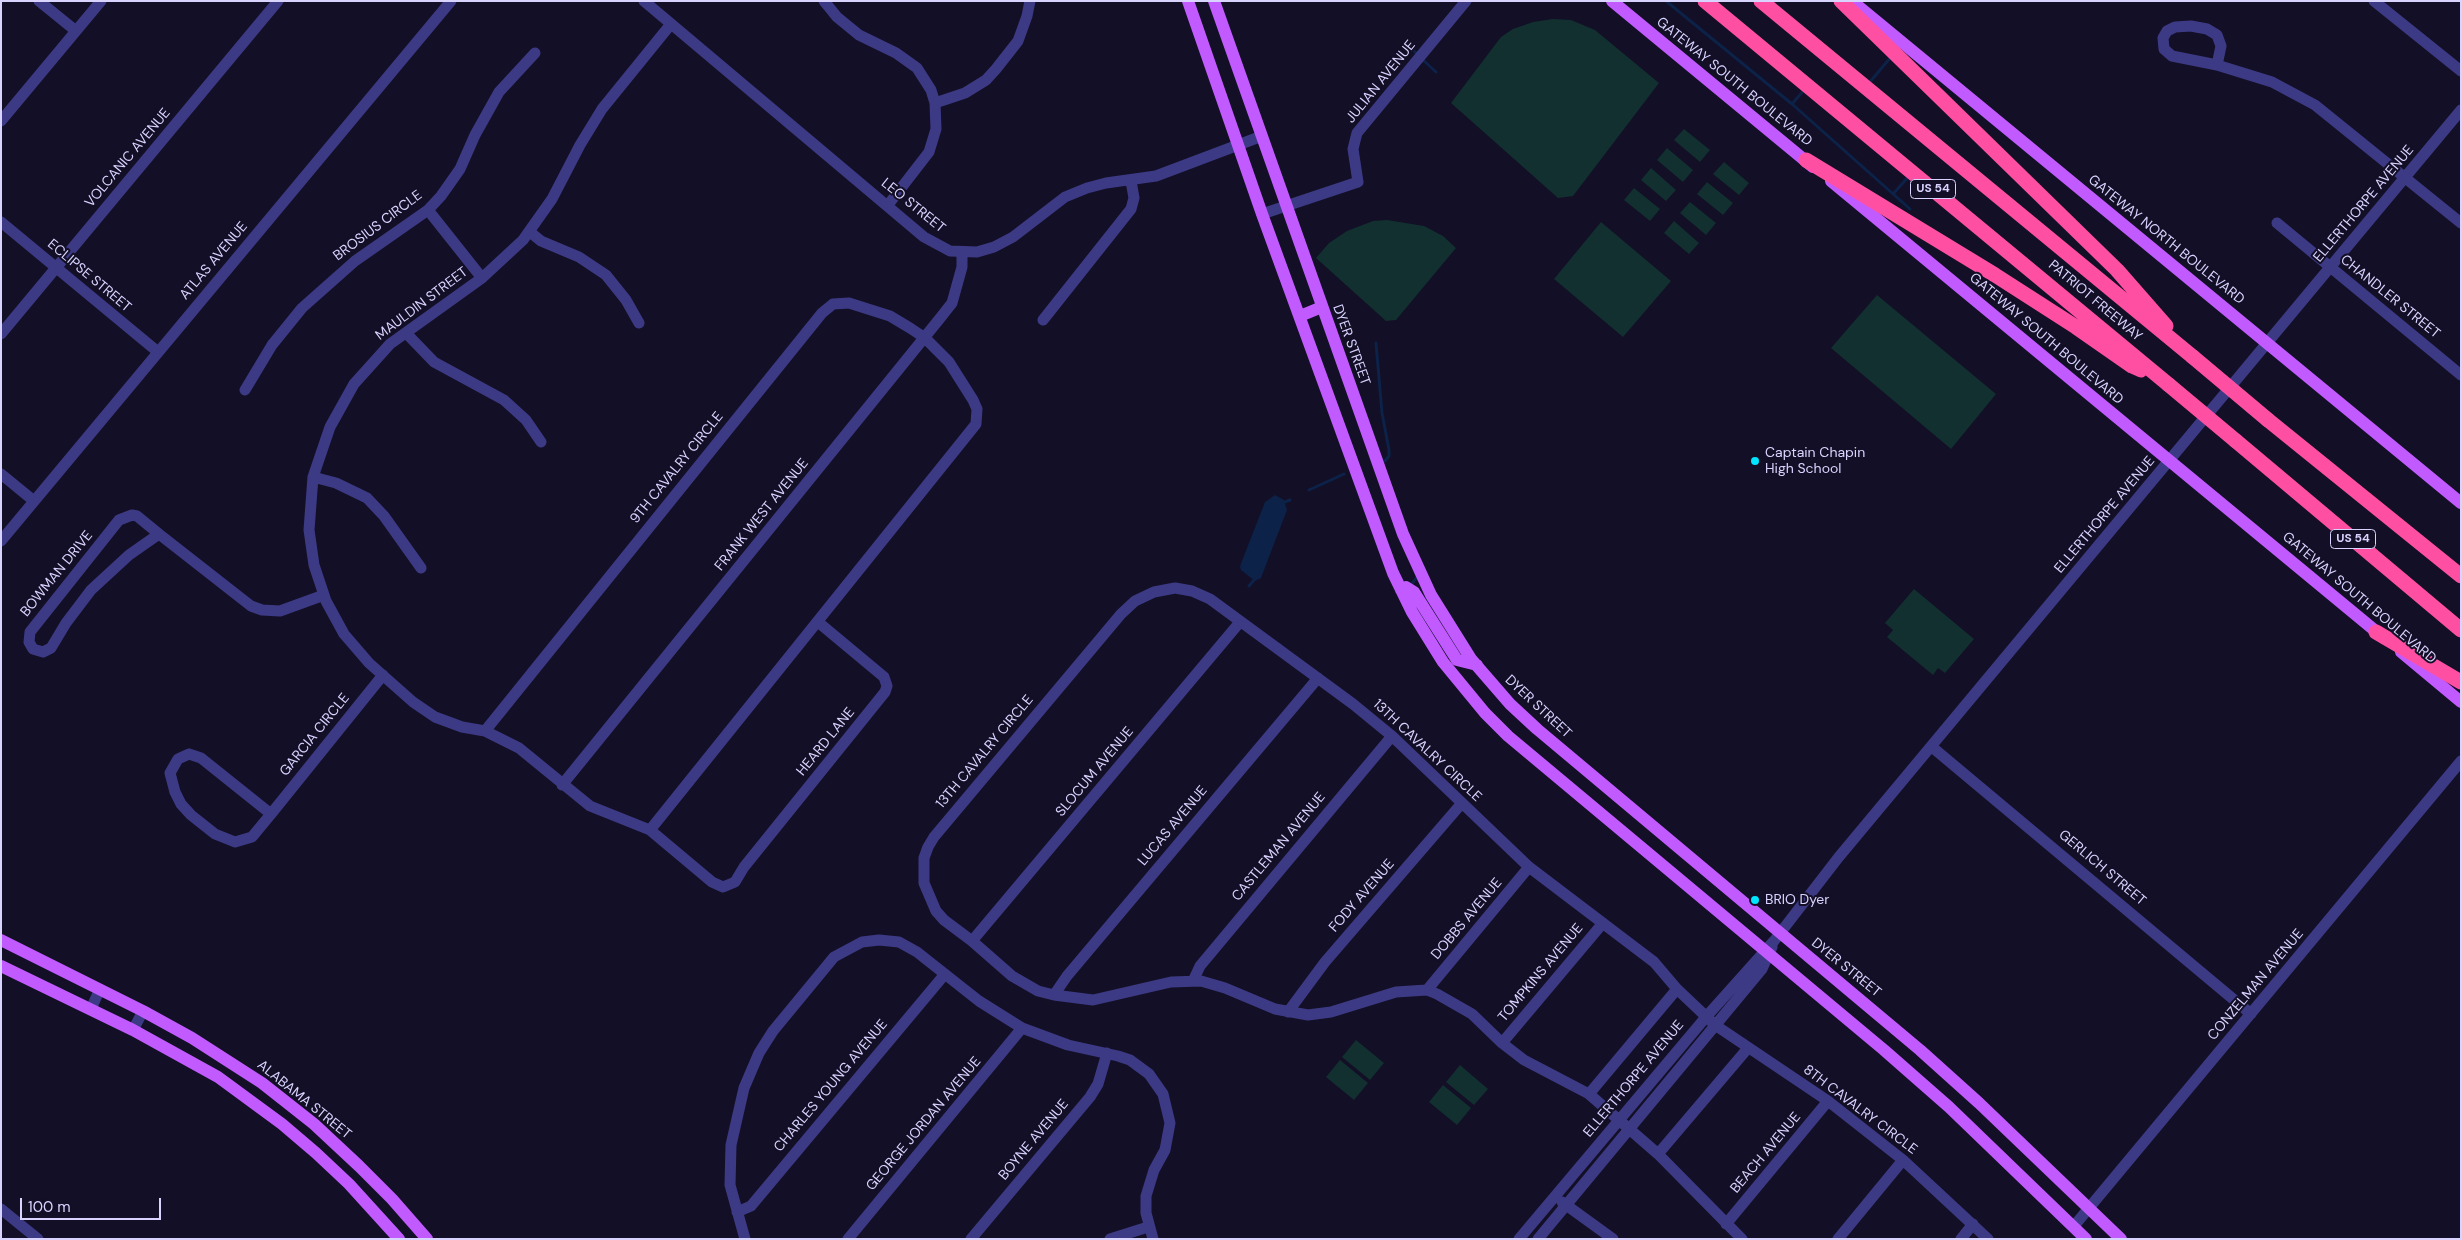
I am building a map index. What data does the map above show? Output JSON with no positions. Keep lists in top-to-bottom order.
{
  "streets": {
    "highway": ["US 54", "PATRIOT FREEWAY"],
    "main road": [
      "GATEWAY SOUTH BOULEVARD",
      "GATEWAY NORTH BOULEVARD",
      "DYER STREET",
      "ALABAMA STREET"
    ],
    "street": [
      "JULIAN AVENUE",
      "VOLCANIC AVENUE",
      "ELLERTHORPE AVENUE",
      "LEO STREET",
      "BROSIUS CIRCLE",
      "ATLAS AVENUE",
      "ECLIPSE STREET",
      "CHANDLER STREET",
      "MAULDIN STREET",
      "9TH CAVALRY CIRCLE",
      "FRANK WEST AVENUE",
      "BOWMAN DRIVE",
      "GARCIA CIRCLE",
      "HEARD LANE",
      "13TH CAVALRY CIRCLE",
      "SLOCUM AVENUE",
      "LUCAS AVENUE",
      "CASTLEMAN AVENUE",
      "GERLICH STREET",
      "FODY AVENUE",
      "DOBBS AVENUE",
      "TOMPKINS AVENUE",
      "CONZELMAN AVENUE",
      "CHARLES YOUNG AVENUE",
      "8TH CAVALRY CIRCLE",
      "GEORGE JORDAN AVENUE",
      "BOYNE AVENUE",
      "BEACH AVENUE"
    ]
  },
  "crossings": [
    ["JULIAN AVENUE", "DYER STREET"],
    ["GATEWAY SOUTH BOULEVARD", "ELLERTHORPE AVENUE"],
    ["VOLCANIC AVENUE", "ECLIPSE STREET"],
    ["ELLERTHORPE AVENUE", "GATEWAY NORTH BOULEVARD"],
    ["ELLERTHORPE AVENUE", "CHANDLER STREET"],
    ["ELLERTHORPE AVENUE", "DYER STREET"],
    ["ELLERTHORPE AVENUE", "13TH CAVALRY CIRCLE"],
    ["ELLERTHORPE AVENUE", "GERLICH STREET"],
    ["ELLERTHORPE AVENUE", "8TH CAVALRY CIRCLE"],
    ["LEO STREET", "MAULDIN STREET"],
    ["LEO STREET", "DYER STREET"],
    ["LEO STREET", "FRANK WEST AVENUE"],
    ["ATLAS AVENUE", "ECLIPSE STREET"],
    ["MAULDIN STREET", "9TH CAVALRY CIRCLE"],
    ["MAULDIN STREET", "FRANK WEST AVENUE"],
    ["MAULDIN STREET", "GARCIA CIRCLE"],
    ["MAULDIN STREET", "HEARD LANE"],
    ["DYER STREET", "CONZELMAN AVENUE"],
    ["9TH CAVALRY CIRCLE", "FRANK WEST AVENUE"],
    ["9TH CAVALRY CIRCLE", "HEARD LANE"],
    ["13TH CAVALRY CIRCLE", "SLOCUM AVENUE"],
    ["13TH CAVALRY CIRCLE", "LUCAS AVENUE"],
    ["13TH CAVALRY CIRCLE", "CASTLEMAN AVENUE"],
    ["13TH CAVALRY CIRCLE", "FODY AVENUE"],
    ["13TH CAVALRY CIRCLE", "DOBBS AVENUE"],
    ["13TH CAVALRY CIRCLE", "TOMPKINS AVENUE"],
    ["13TH CAVALRY CIRCLE", "8TH CAVALRY CIRCLE"],
    ["GERLICH STREET", "CONZELMAN AVENUE"],
    ["8TH CAVALRY CIRCLE", "BEACH AVENUE"]
  ],
  "places": ["Captain Chapin High School", "BRIO Dyer"],
  "scale_bar": "100 m"
}
